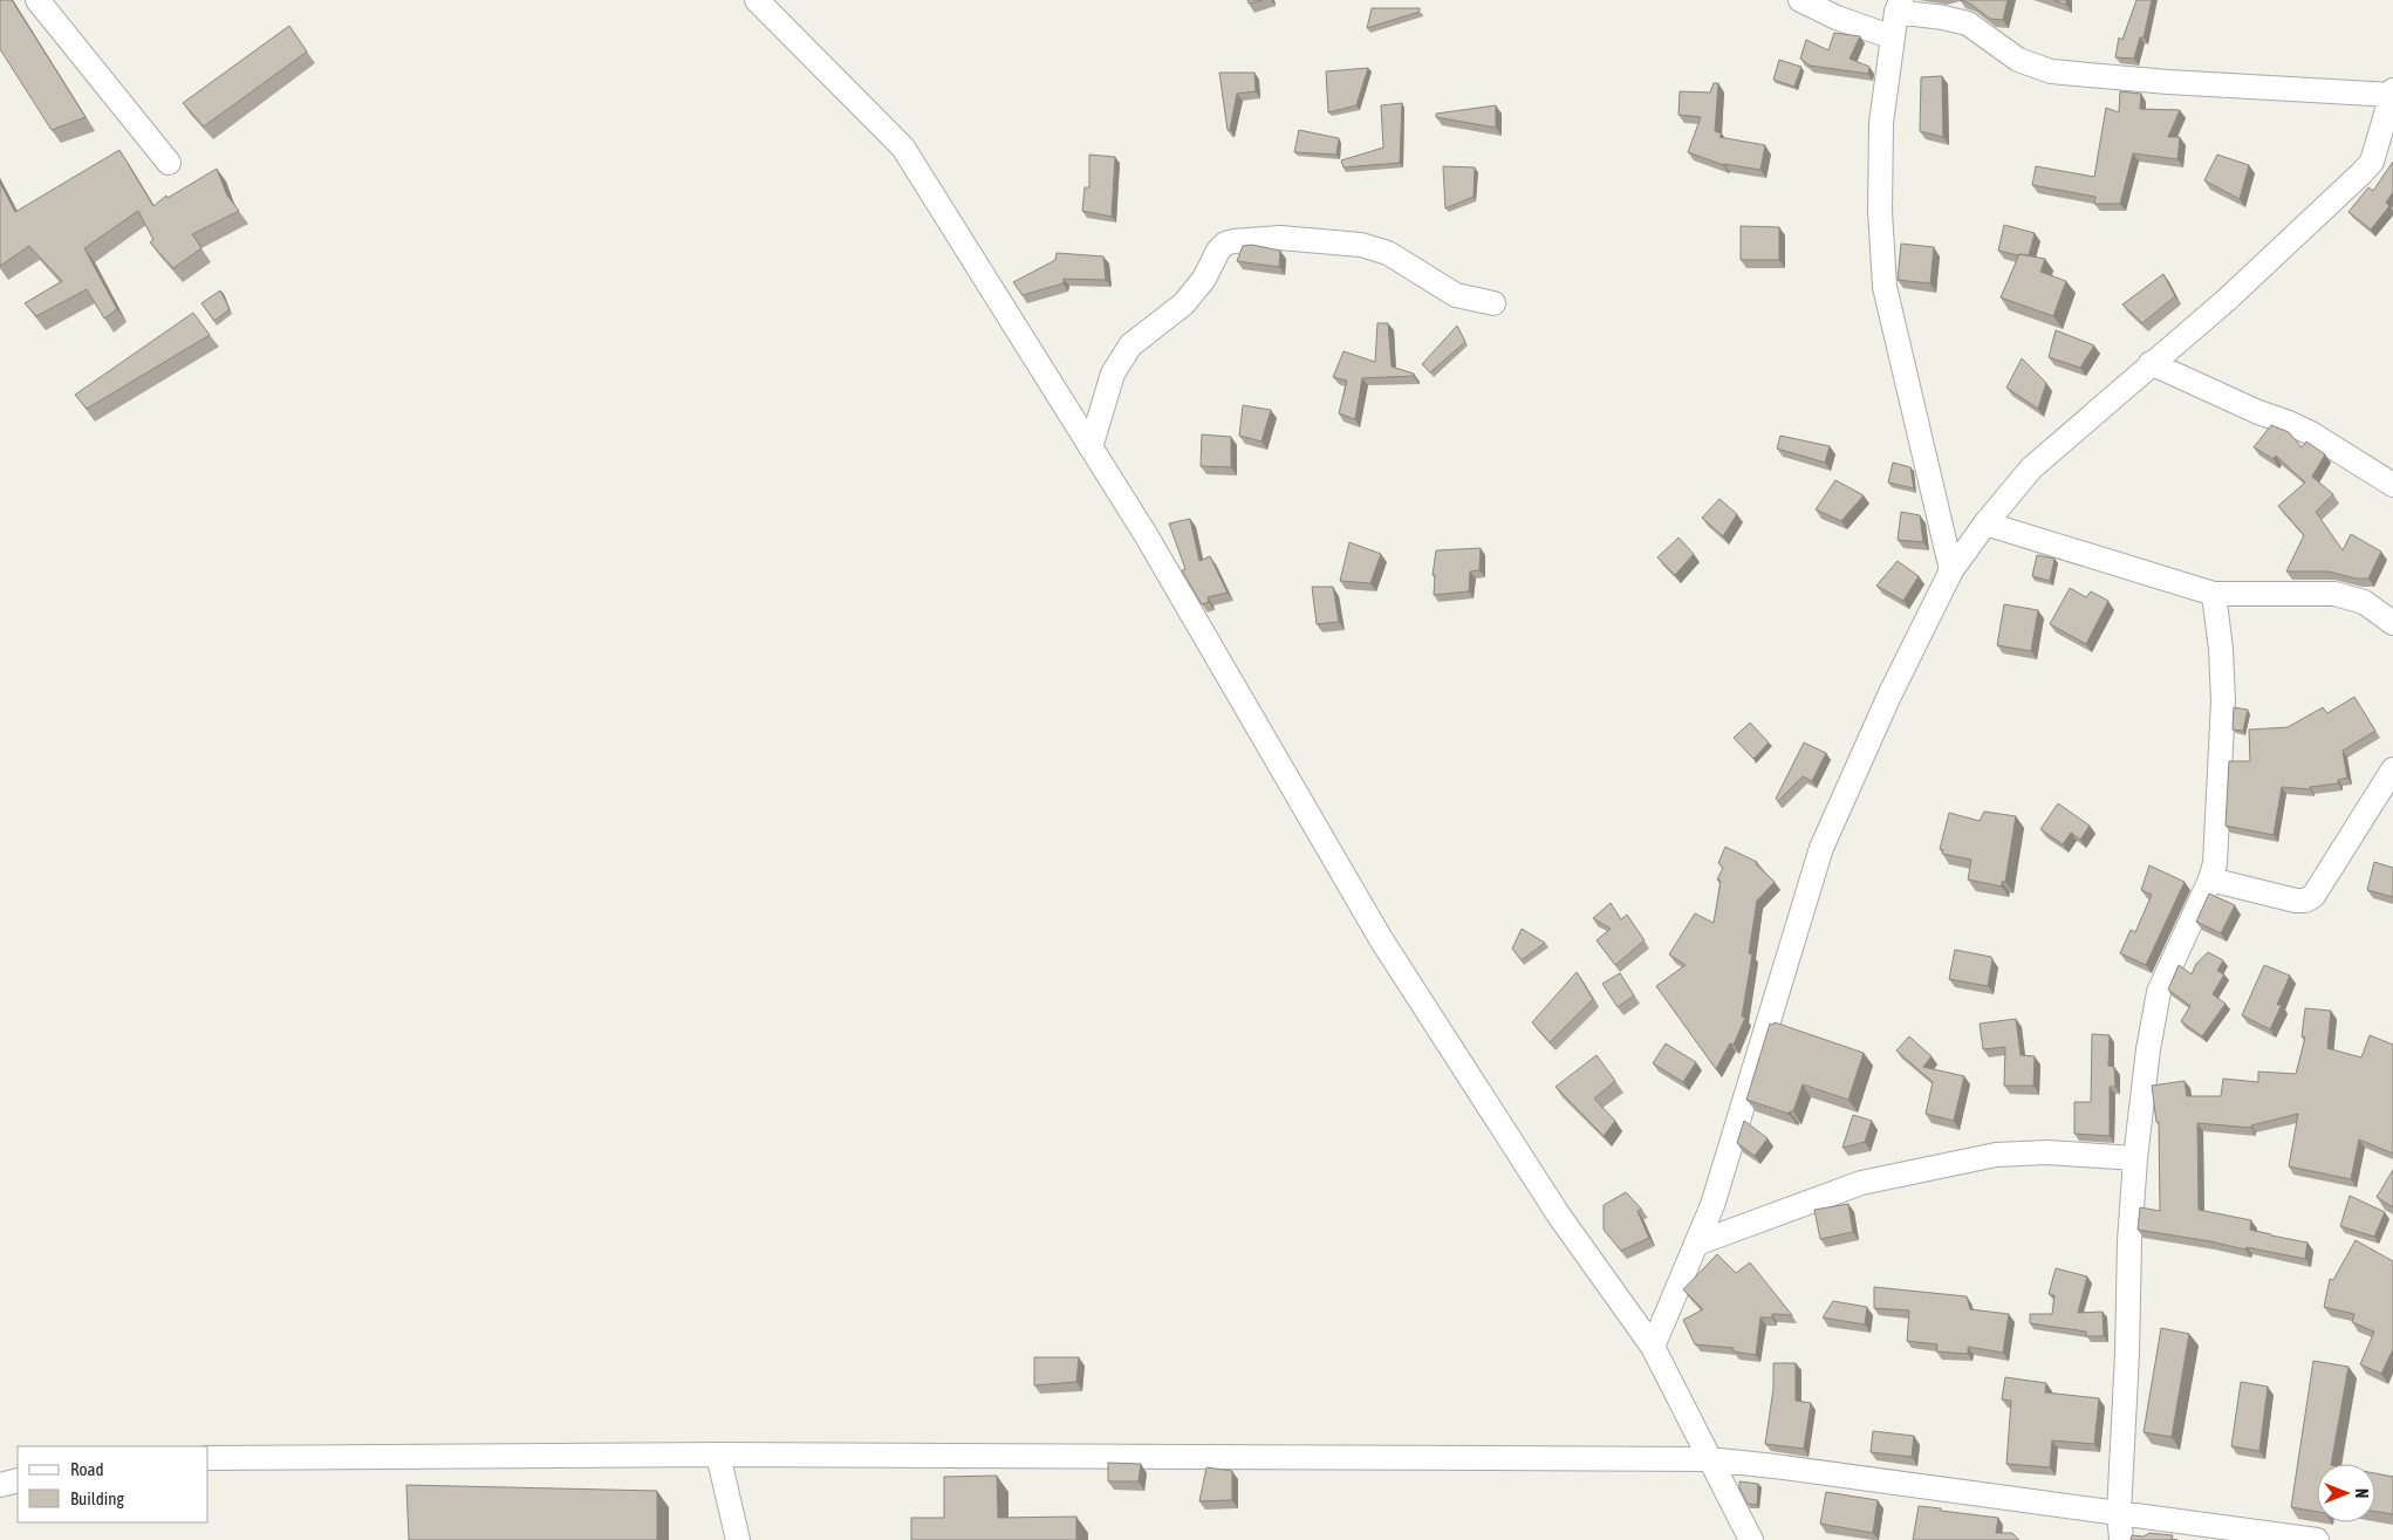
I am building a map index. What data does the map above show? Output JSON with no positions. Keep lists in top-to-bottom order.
{
  "legend": ["Road", "Building"],
  "north": "right"
}
